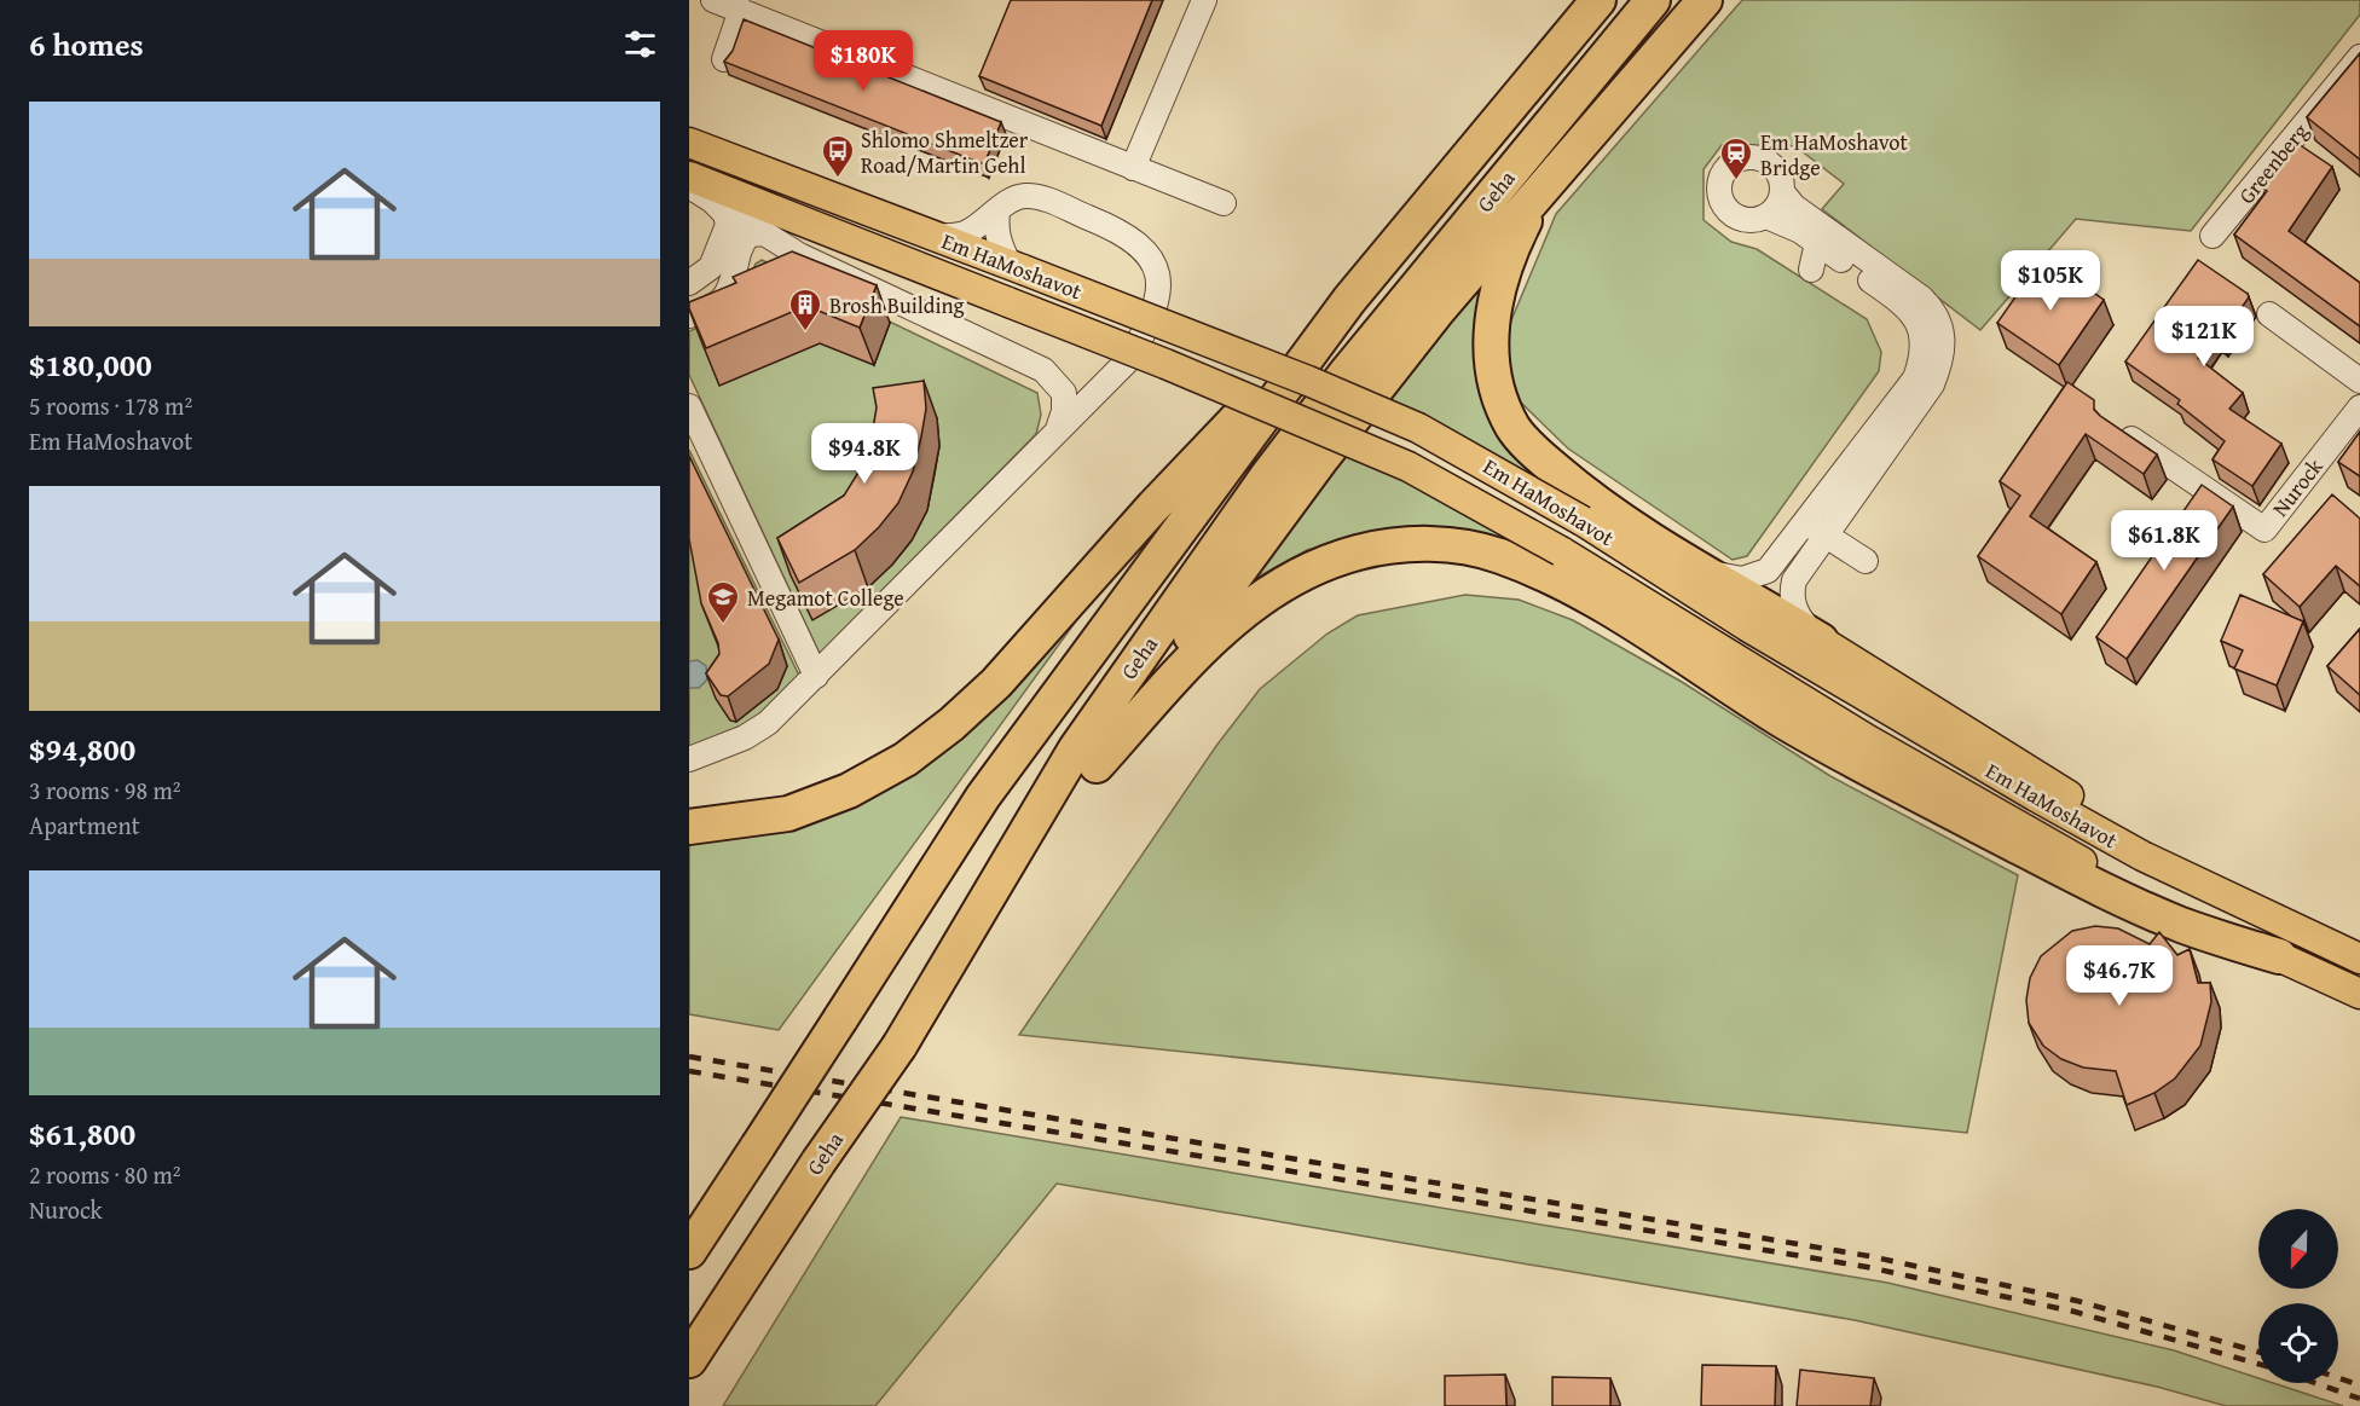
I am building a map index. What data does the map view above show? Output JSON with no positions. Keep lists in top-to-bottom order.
{
  "streets": {
    "highway": ["Geha"],
    "main road": ["Em HaMoshavot"],
    "street": ["Greenberg", "Nurock"]
  },
  "places": {
    "bus stop": ["Shlomo Shmeltzer Road/Martin Gehl"],
    "station": ["Em HaMoshavot Bridge"],
    "building": ["Brosh Building"],
    "school or university": ["Megamot College"]
  },
  "north": "bottom",
  "page": {
    "heading": "6 homes",
    "price": [
      "$180K",
      "$105K",
      "$121K",
      "$94.8K",
      "$61.8K",
      "$46.7K"
    ],
    "list": [
      {
        "name": "$180,000",
        "note": "5 rooms · 178 m² · Em HaMoshavot"
      },
      {
        "name": "$94,800",
        "note": "3 rooms · 98 m² · Apartment"
      },
      {
        "name": "$61,800",
        "note": "2 rooms · 80 m² · Nurock"
      }
    ]
  }
}
